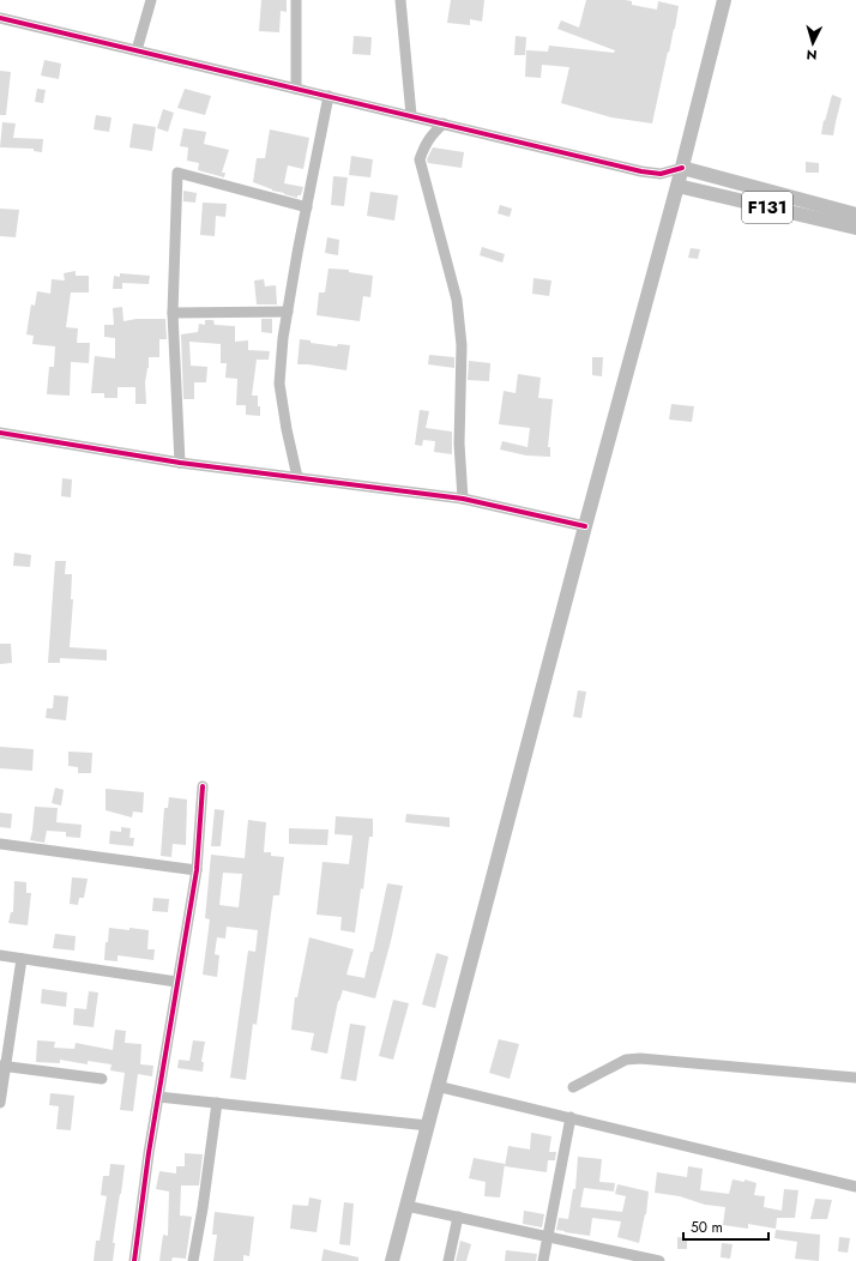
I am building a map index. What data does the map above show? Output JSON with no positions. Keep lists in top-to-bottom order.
{
  "streets": {
    "main road": ["F131"]
  },
  "scale_bar": "50 m",
  "north": "bottom"
}
